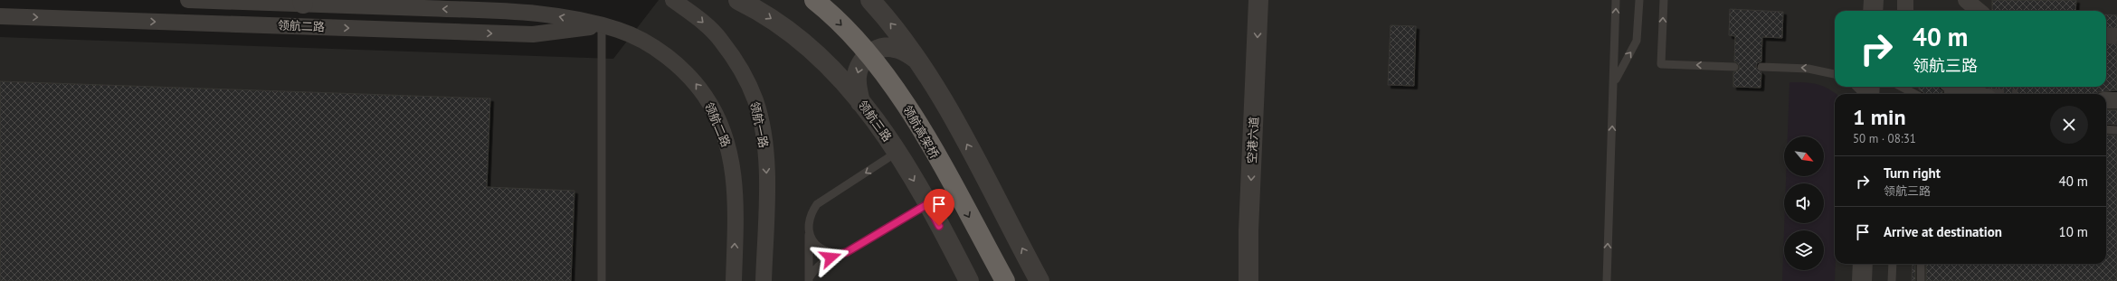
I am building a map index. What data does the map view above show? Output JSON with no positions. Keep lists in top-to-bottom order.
{
  "streets": {
    "highway": ["领航高架桥"],
    "street": [
      "领航二路",
      "领航三路",
      "领航一路",
      "空港六道"
    ]
  },
  "one_way": ["领航一路", "领航高架桥", "空港六道"],
  "north": "bottom right",
  "page": {
    "turn": ["40 m", "领航三路"],
    "heading": ["1 min", "50 m · 08:31"],
    "list": [
      {
        "name": "Turn right",
        "note": "领航三路",
        "value": "40 m"
      },
      {
        "name": "Arrive at destination",
        "value": "10 m"
      }
    ]
  }
}
